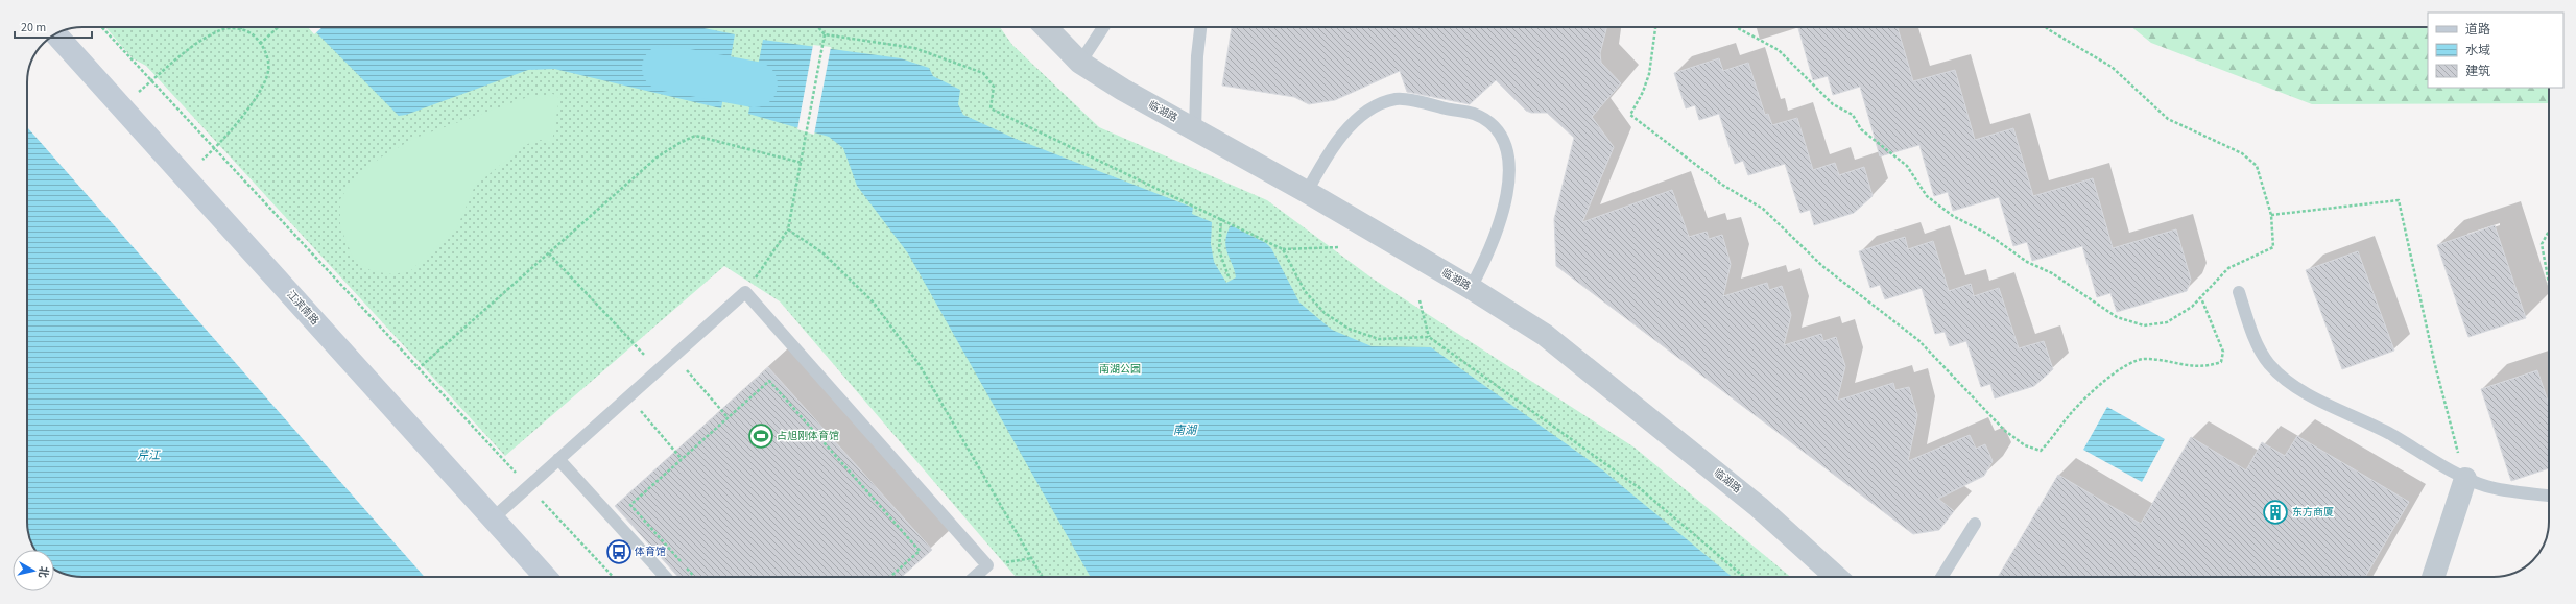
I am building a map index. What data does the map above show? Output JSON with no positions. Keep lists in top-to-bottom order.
{
  "streets": {
    "main road": ["江滨南路"],
    "street": ["临湖路"]
  },
  "water": ["南湖", "芹江"],
  "parks": ["南湖公园"],
  "places": {
    "sports": ["占旭刚体育馆"],
    "building": ["东方商厦"],
    "bus stop": ["体育馆"]
  },
  "legend": ["道路", "水域", "建筑"],
  "scale_bar": "20 m",
  "north": "right"
}
